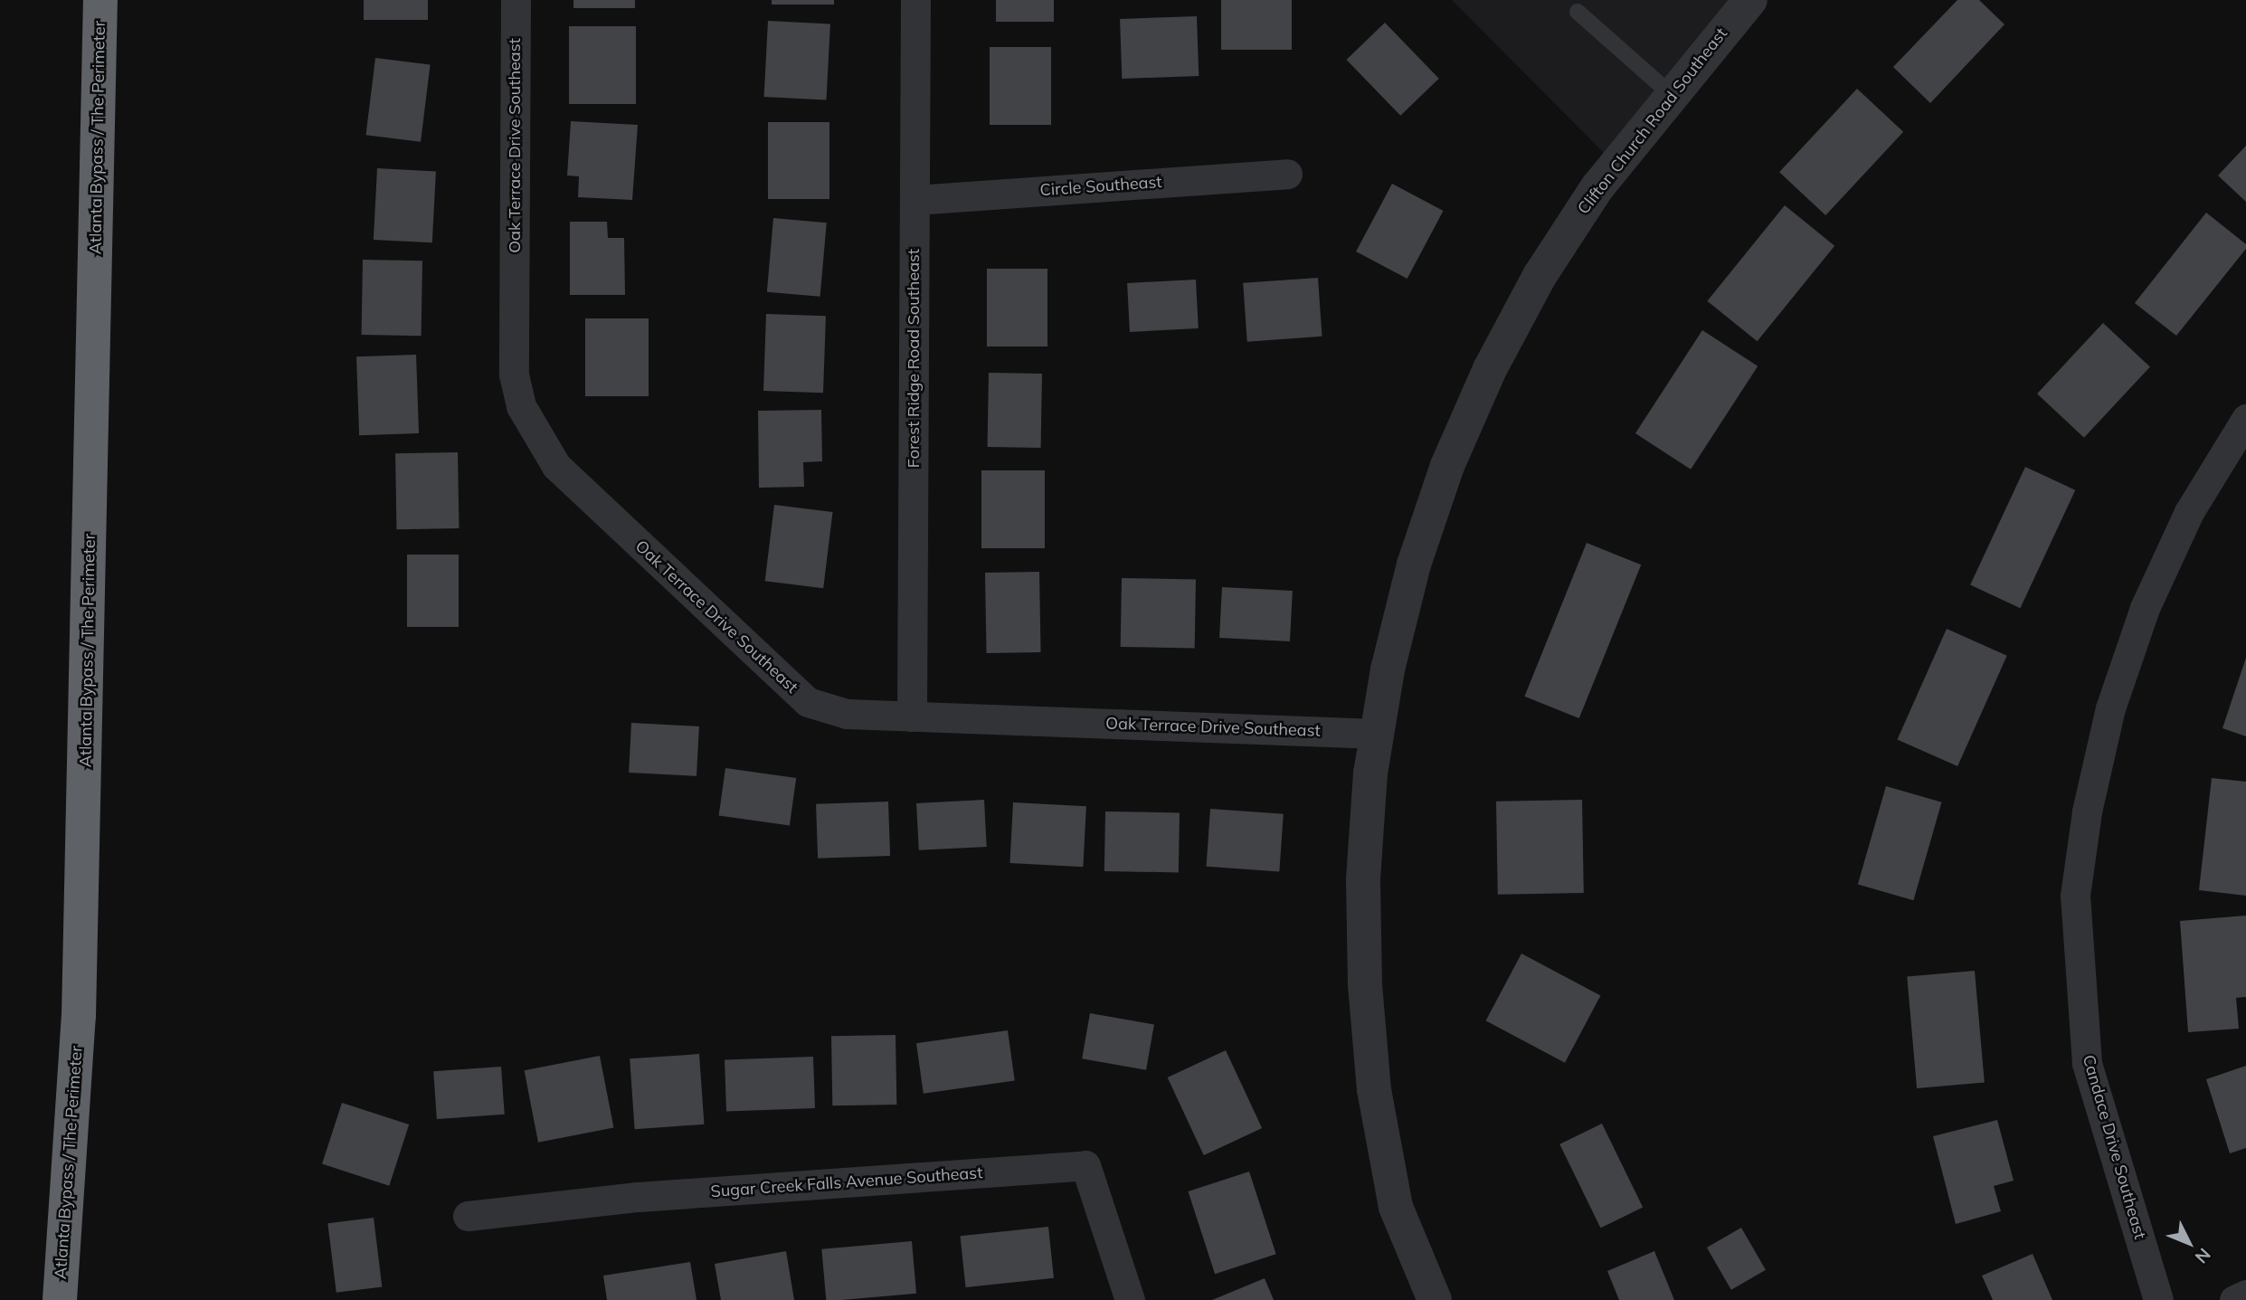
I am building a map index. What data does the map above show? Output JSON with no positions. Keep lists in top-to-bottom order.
{
  "streets": {
    "highway": ["Atlanta Bypass / The Perimeter"],
    "street": [
      "Clifton Church Road Southeast",
      "Oak Terrace Drive Southeast",
      "Circle Southeast",
      "Forest Ridge Road Southeast",
      "Candace Drive Southeast",
      "Sugar Creek Falls Avenue Southeast"
    ]
  },
  "crossings": [
    ["Clifton Church Road Southeast", "Oak Terrace Drive Southeast"],
    ["Oak Terrace Drive Southeast", "Forest Ridge Road Southeast"],
    ["Circle Southeast", "Forest Ridge Road Southeast"]
  ],
  "north": "bottom right"
}
